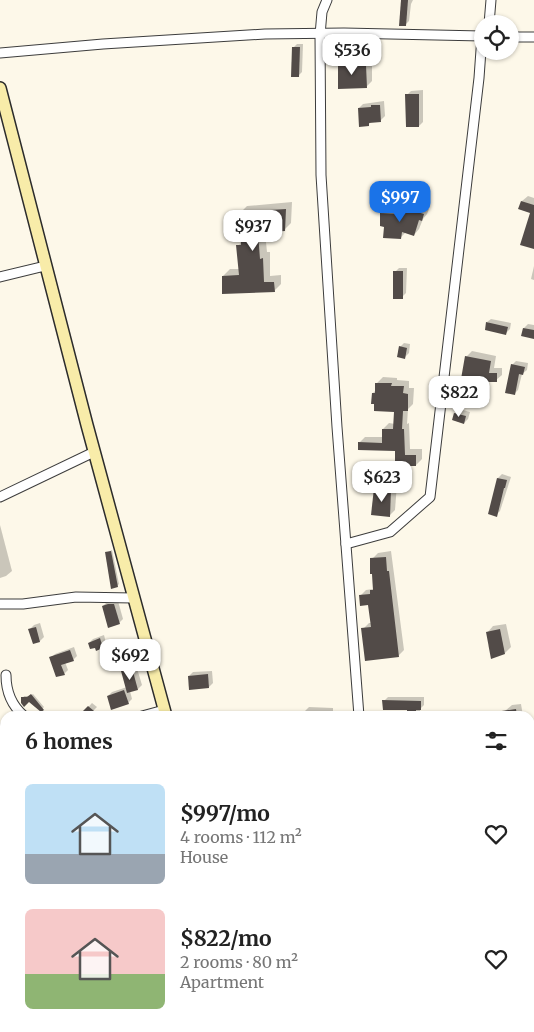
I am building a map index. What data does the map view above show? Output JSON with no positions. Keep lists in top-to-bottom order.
{
  "page": {
    "price": [
      "$536",
      "$997",
      "$937",
      "$822",
      "$623",
      "$692"
    ],
    "heading": "6 homes",
    "list": [
      {
        "name": "$997/mo",
        "note": "4 rooms · 112 m² · House"
      },
      {
        "name": "$822/mo",
        "note": "2 rooms · 80 m² · Apartment"
      }
    ]
  }
}
